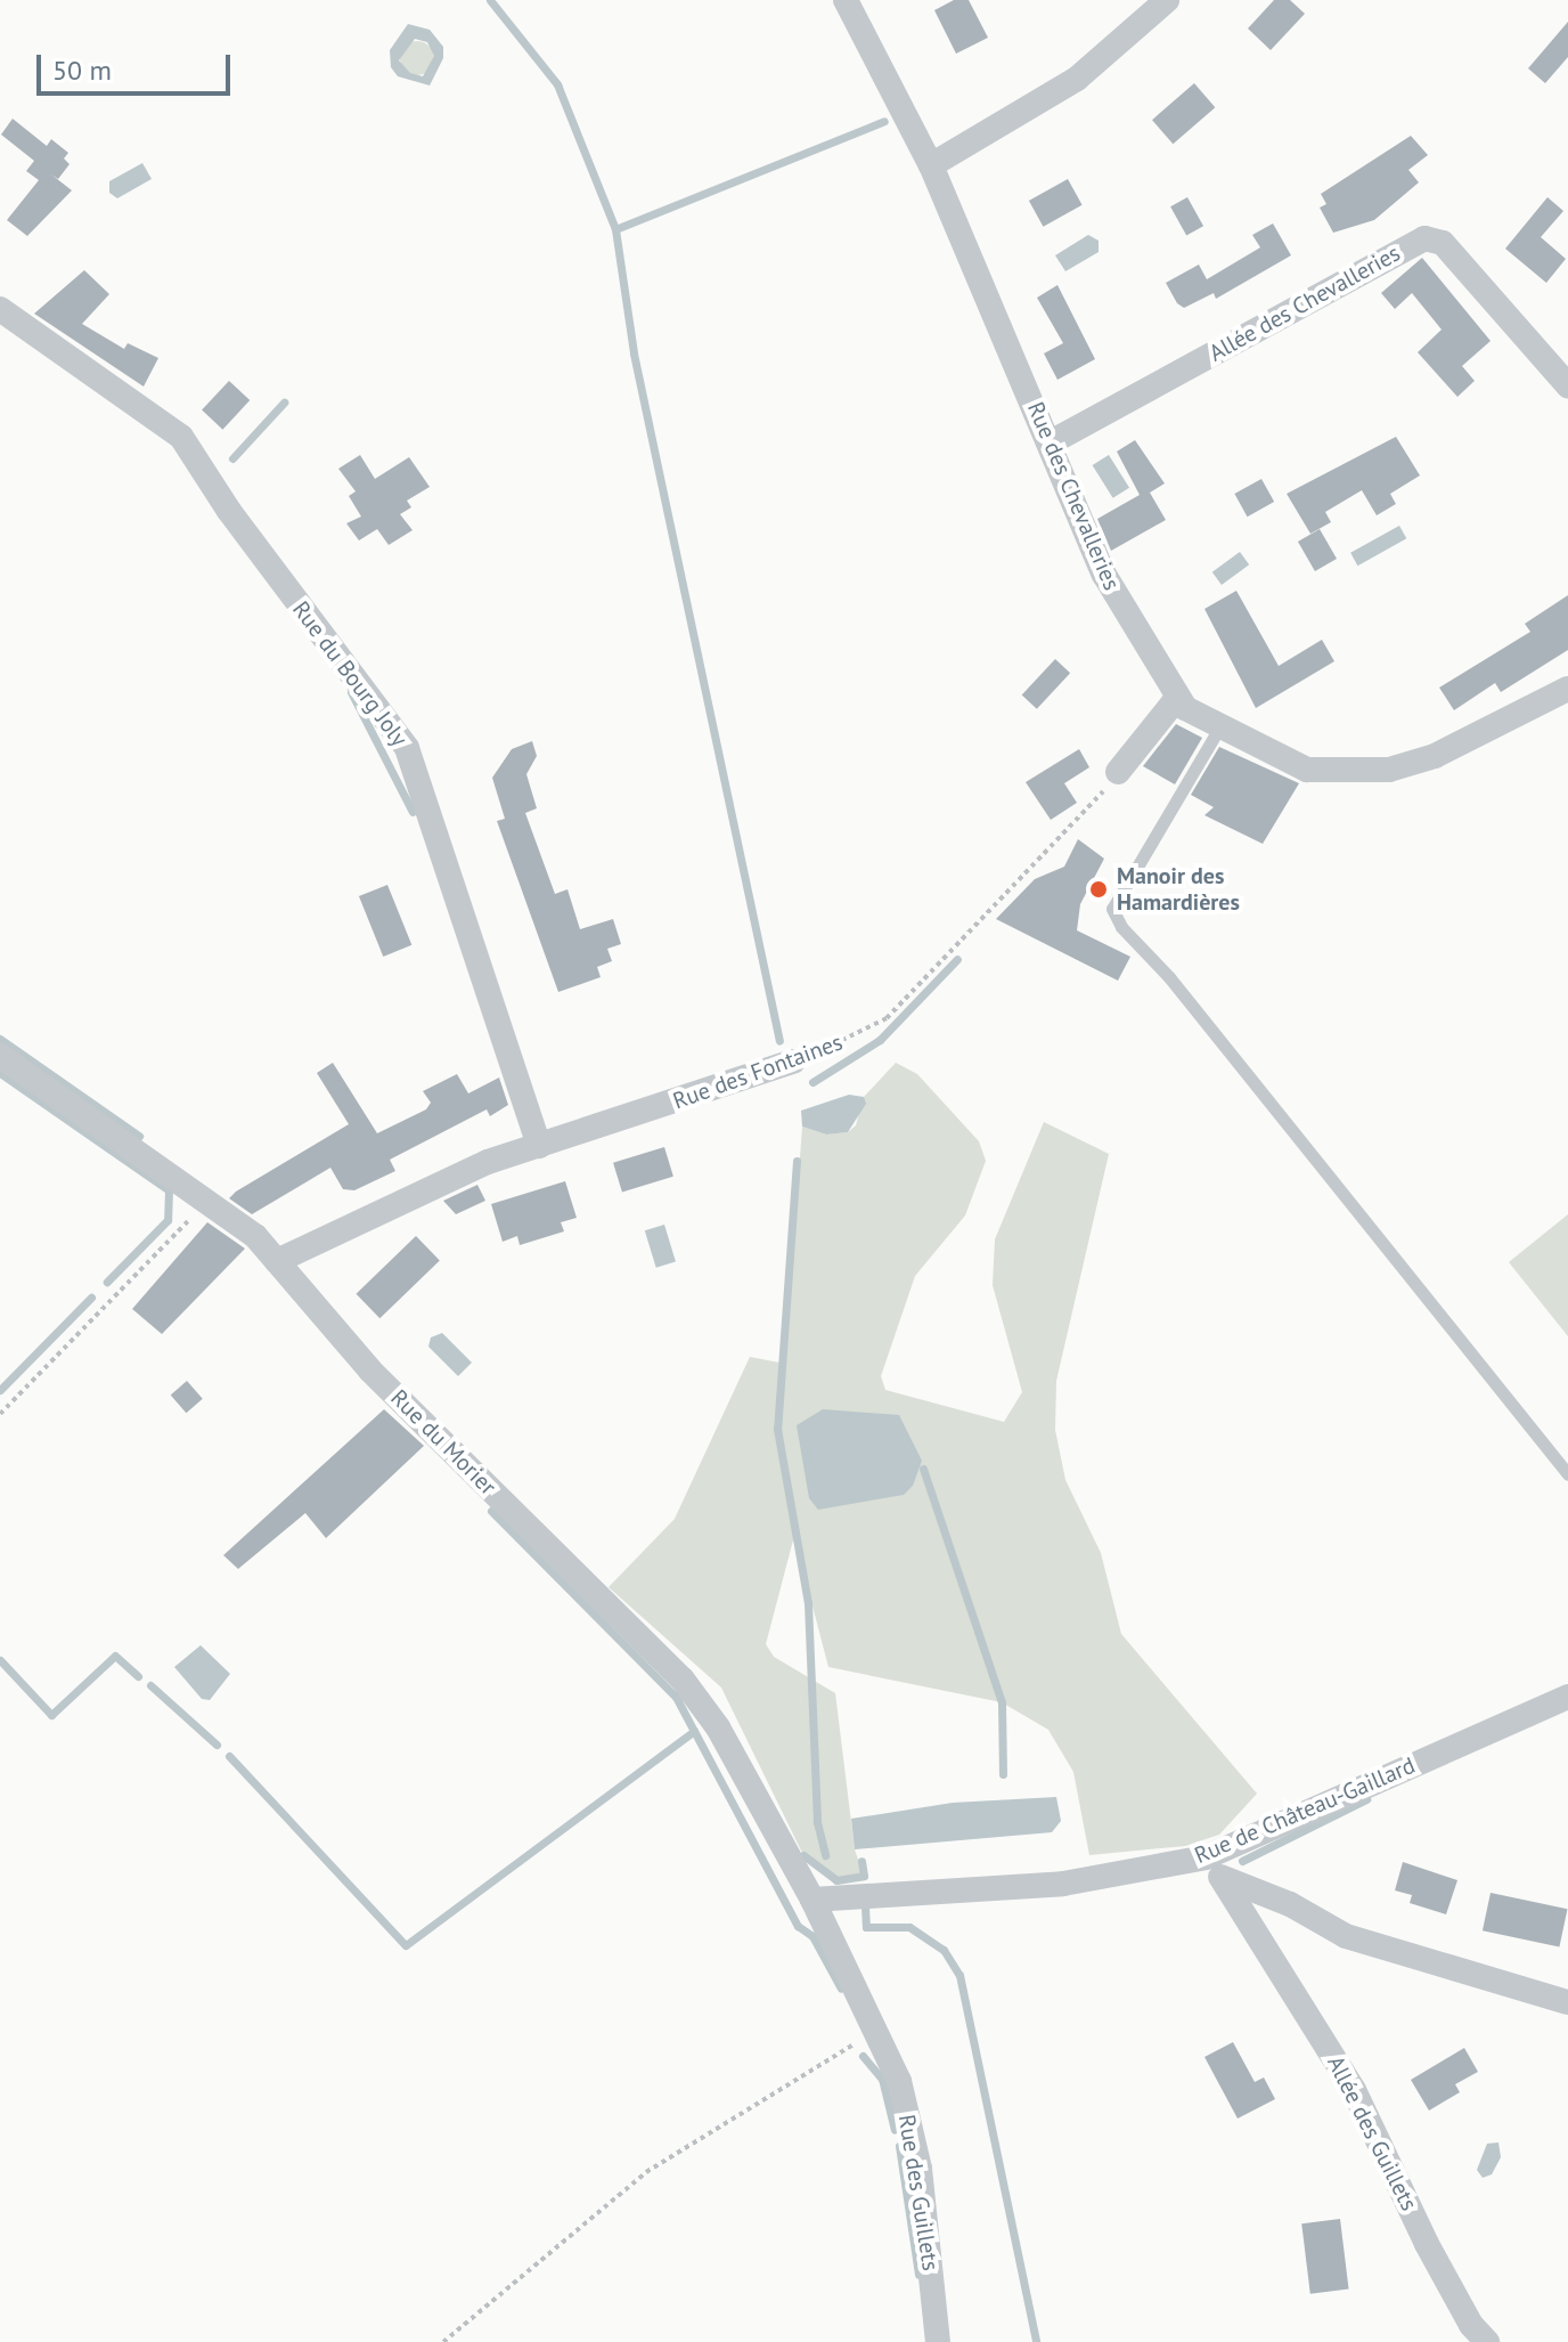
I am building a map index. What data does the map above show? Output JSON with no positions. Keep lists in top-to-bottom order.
{
  "streets": {
    "street": [
      "Allée des Chevalleries",
      "Rue des Chevalleries",
      "Rue du Bourg Joly",
      "Rue des Fontaines",
      "Rue du Morier",
      "Rue de Château-Gaillard",
      "Allée des Guillets",
      "Rue des Guillets"
    ]
  },
  "crossings": [
    ["Allée des Chevalleries", "Rue des Chevalleries"],
    ["Rue du Bourg Joly", "Rue des Fontaines"],
    ["Rue des Fontaines", "Rue du Morier"],
    ["Rue du Morier", "Rue de Château-Gaillard"],
    ["Rue du Morier", "Rue des Guillets"],
    ["Rue de Château-Gaillard", "Allée des Guillets"],
    ["Rue de Château-Gaillard", "Rue des Guillets"]
  ],
  "places": ["Manoir des Hamardières"],
  "scale_bar": "50 m"
}
